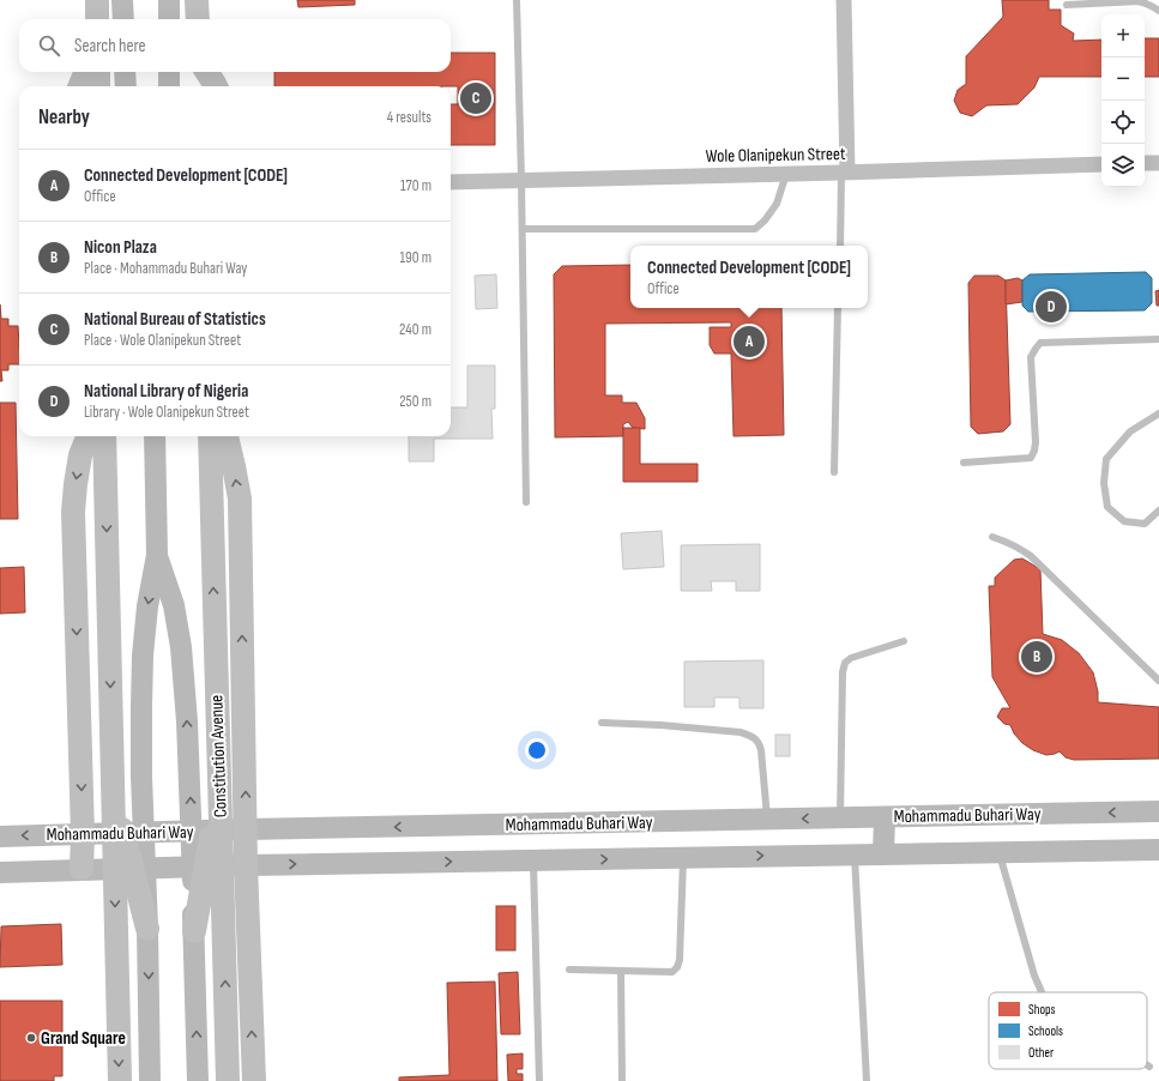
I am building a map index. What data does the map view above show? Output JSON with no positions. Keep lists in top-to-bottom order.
{
  "streets": {
    "main road": ["Constitution Avenue", "Mohammadu Buhari Way"],
    "street": ["Wole Olanipekun Street"]
  },
  "places": ["Grand Square"],
  "legend": ["Shops", "Schools", "Other"],
  "page": {
    "map_buttons": ["+", "−"],
    "search": "Search here",
    "pins": [
      "C",
      "D",
      "A",
      "B"
    ],
    "heading": ["Nearby", "4 results"],
    "list": [
      {
        "mark": "A",
        "name": "Connected Development [CODE]",
        "note": "Office",
        "value": "170 m"
      },
      {
        "mark": "B",
        "name": "Nicon Plaza",
        "note": "Place · Mohammadu Buhari Way",
        "value": "190 m"
      },
      {
        "mark": "C",
        "name": "National Bureau of Statistics",
        "note": "Place · Wole Olanipekun Street",
        "value": "240 m"
      },
      {
        "mark": "D",
        "name": "National Library of Nigeria",
        "note": "Library · Wole Olanipekun Street",
        "value": "250 m"
      }
    ],
    "popup": ["Connected Development [CODE]", "Office"]
  }
}
